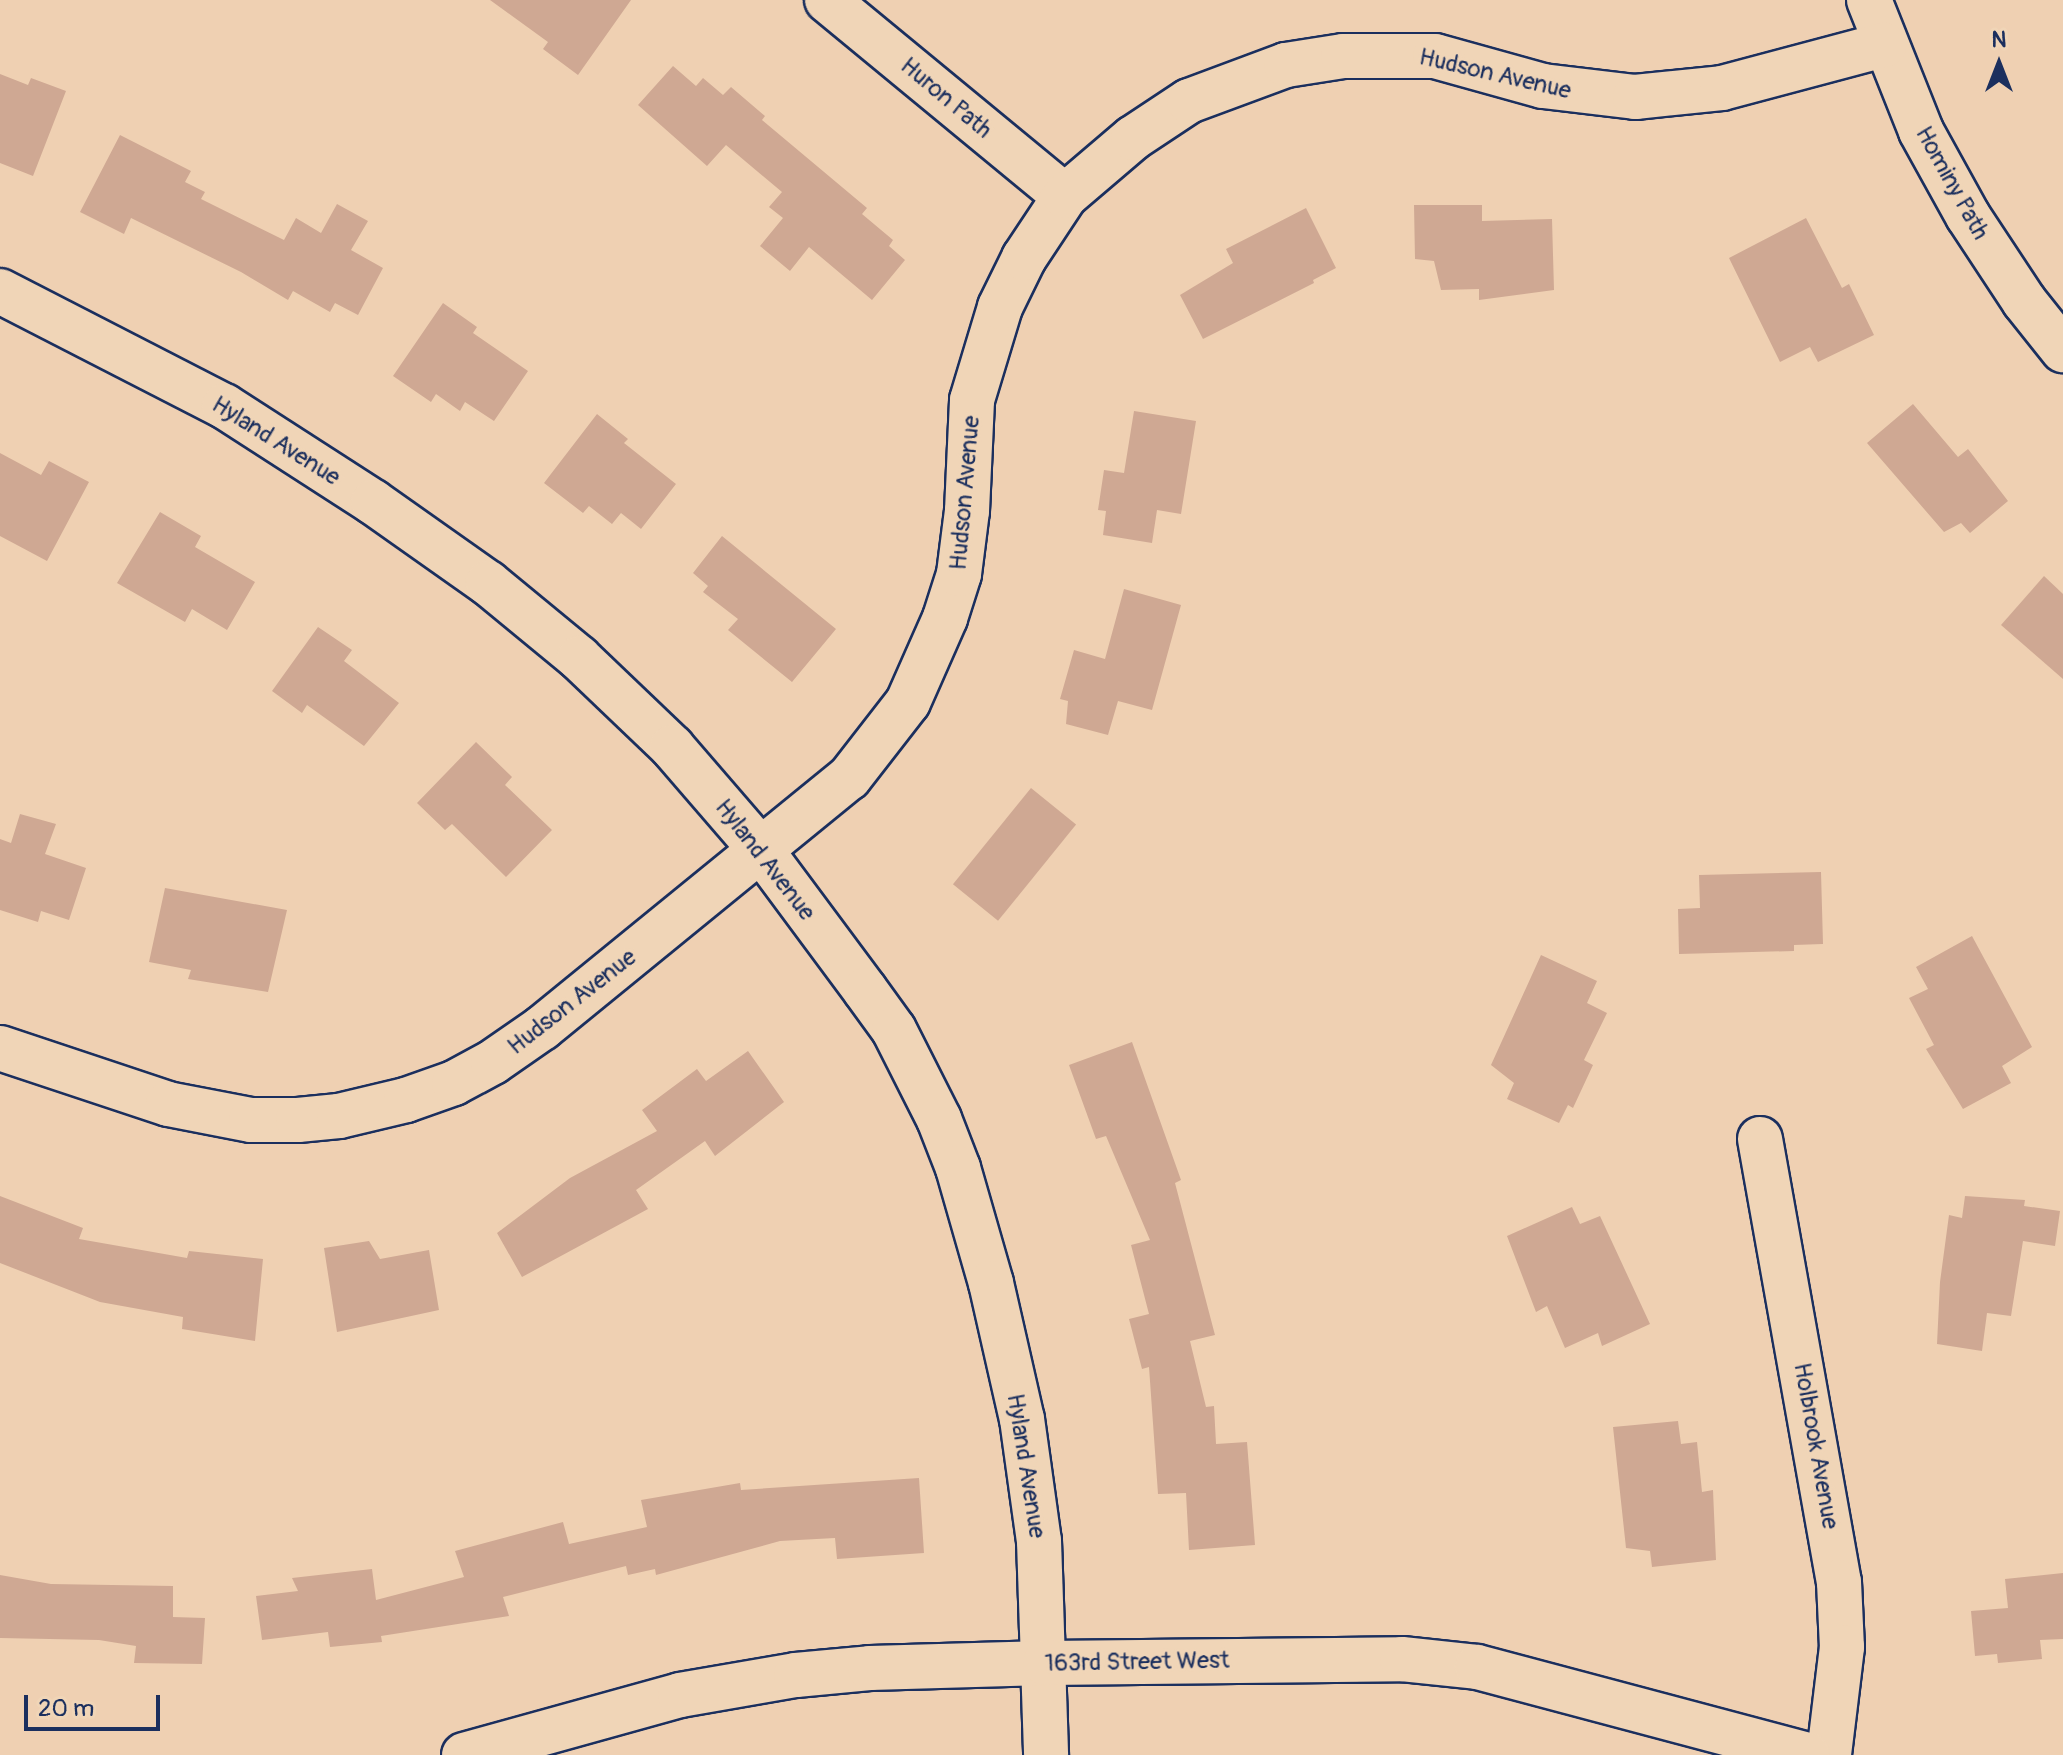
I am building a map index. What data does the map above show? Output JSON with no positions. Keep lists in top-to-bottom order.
{
  "streets": {
    "street": [
      "Hudson Avenue",
      "Huron Path",
      "Hominy Path",
      "Hyland Avenue",
      "Holbrook Avenue",
      "163rd Street West"
    ]
  },
  "crossings": [
    ["Hudson Avenue", "Huron Path"],
    ["Hudson Avenue", "Hominy Path"],
    ["Hudson Avenue", "Hyland Avenue"],
    ["Hyland Avenue", "163rd Street West"]
  ],
  "scale_bar": "20 m",
  "north": "top"
}
